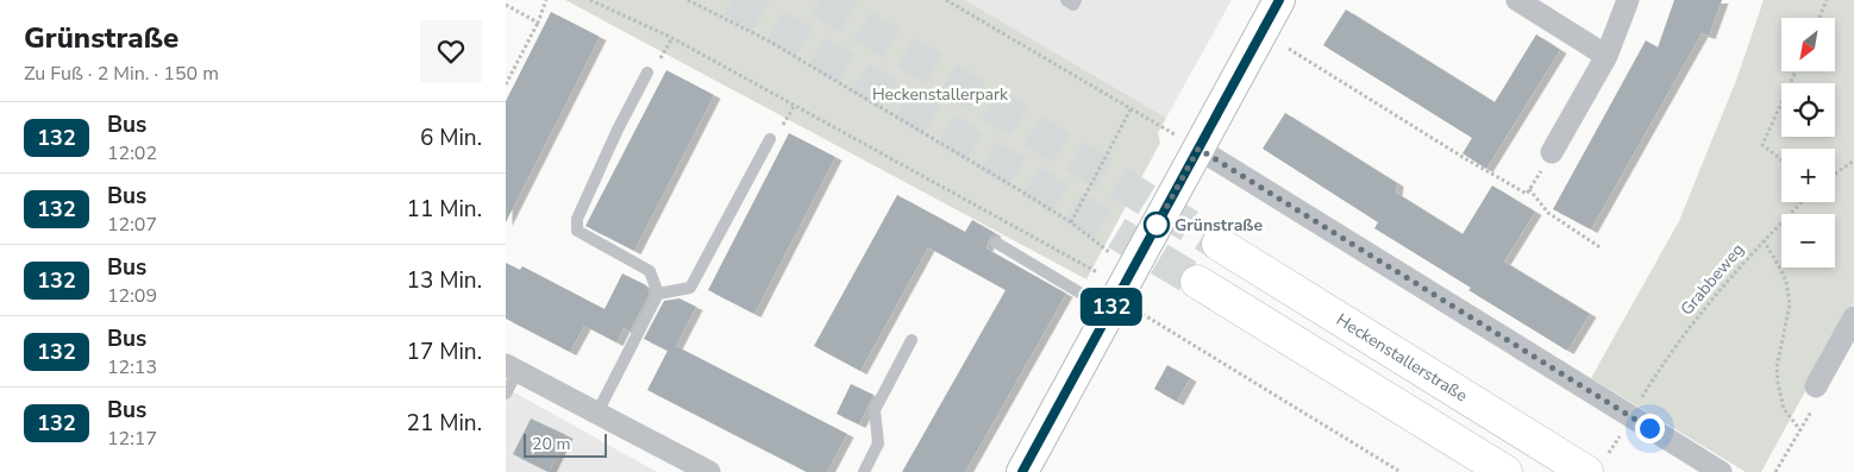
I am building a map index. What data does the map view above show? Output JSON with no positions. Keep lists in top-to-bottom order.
{
  "streets": {
    "highway": ["Heckenstallerstraße"],
    "path": ["Grabbeweg"]
  },
  "parks": ["Heckenstallerpark"],
  "places": ["Grünstraße"],
  "lines": ["bus line 132"],
  "scale_bar": "20 m",
  "north": "bottom left",
  "page": {
    "heading": ["Grünstraße", "Zu Fuß · 2 Min. · 150 m"],
    "on_map": "132",
    "map_buttons": ["+", "−"],
    "list": [
      {
        "mark": "132",
        "name": "Bus",
        "note": "12:02",
        "value": "6 Min."
      },
      {
        "mark": "132",
        "name": "Bus",
        "note": "12:07",
        "value": "11 Min."
      },
      {
        "mark": "132",
        "name": "Bus",
        "note": "12:09",
        "value": "13 Min."
      },
      {
        "mark": "132",
        "name": "Bus",
        "note": "12:13",
        "value": "17 Min."
      },
      {
        "mark": "132",
        "name": "Bus",
        "note": "12:17",
        "value": "21 Min."
      }
    ],
    "scale": "20 m"
  }
}
